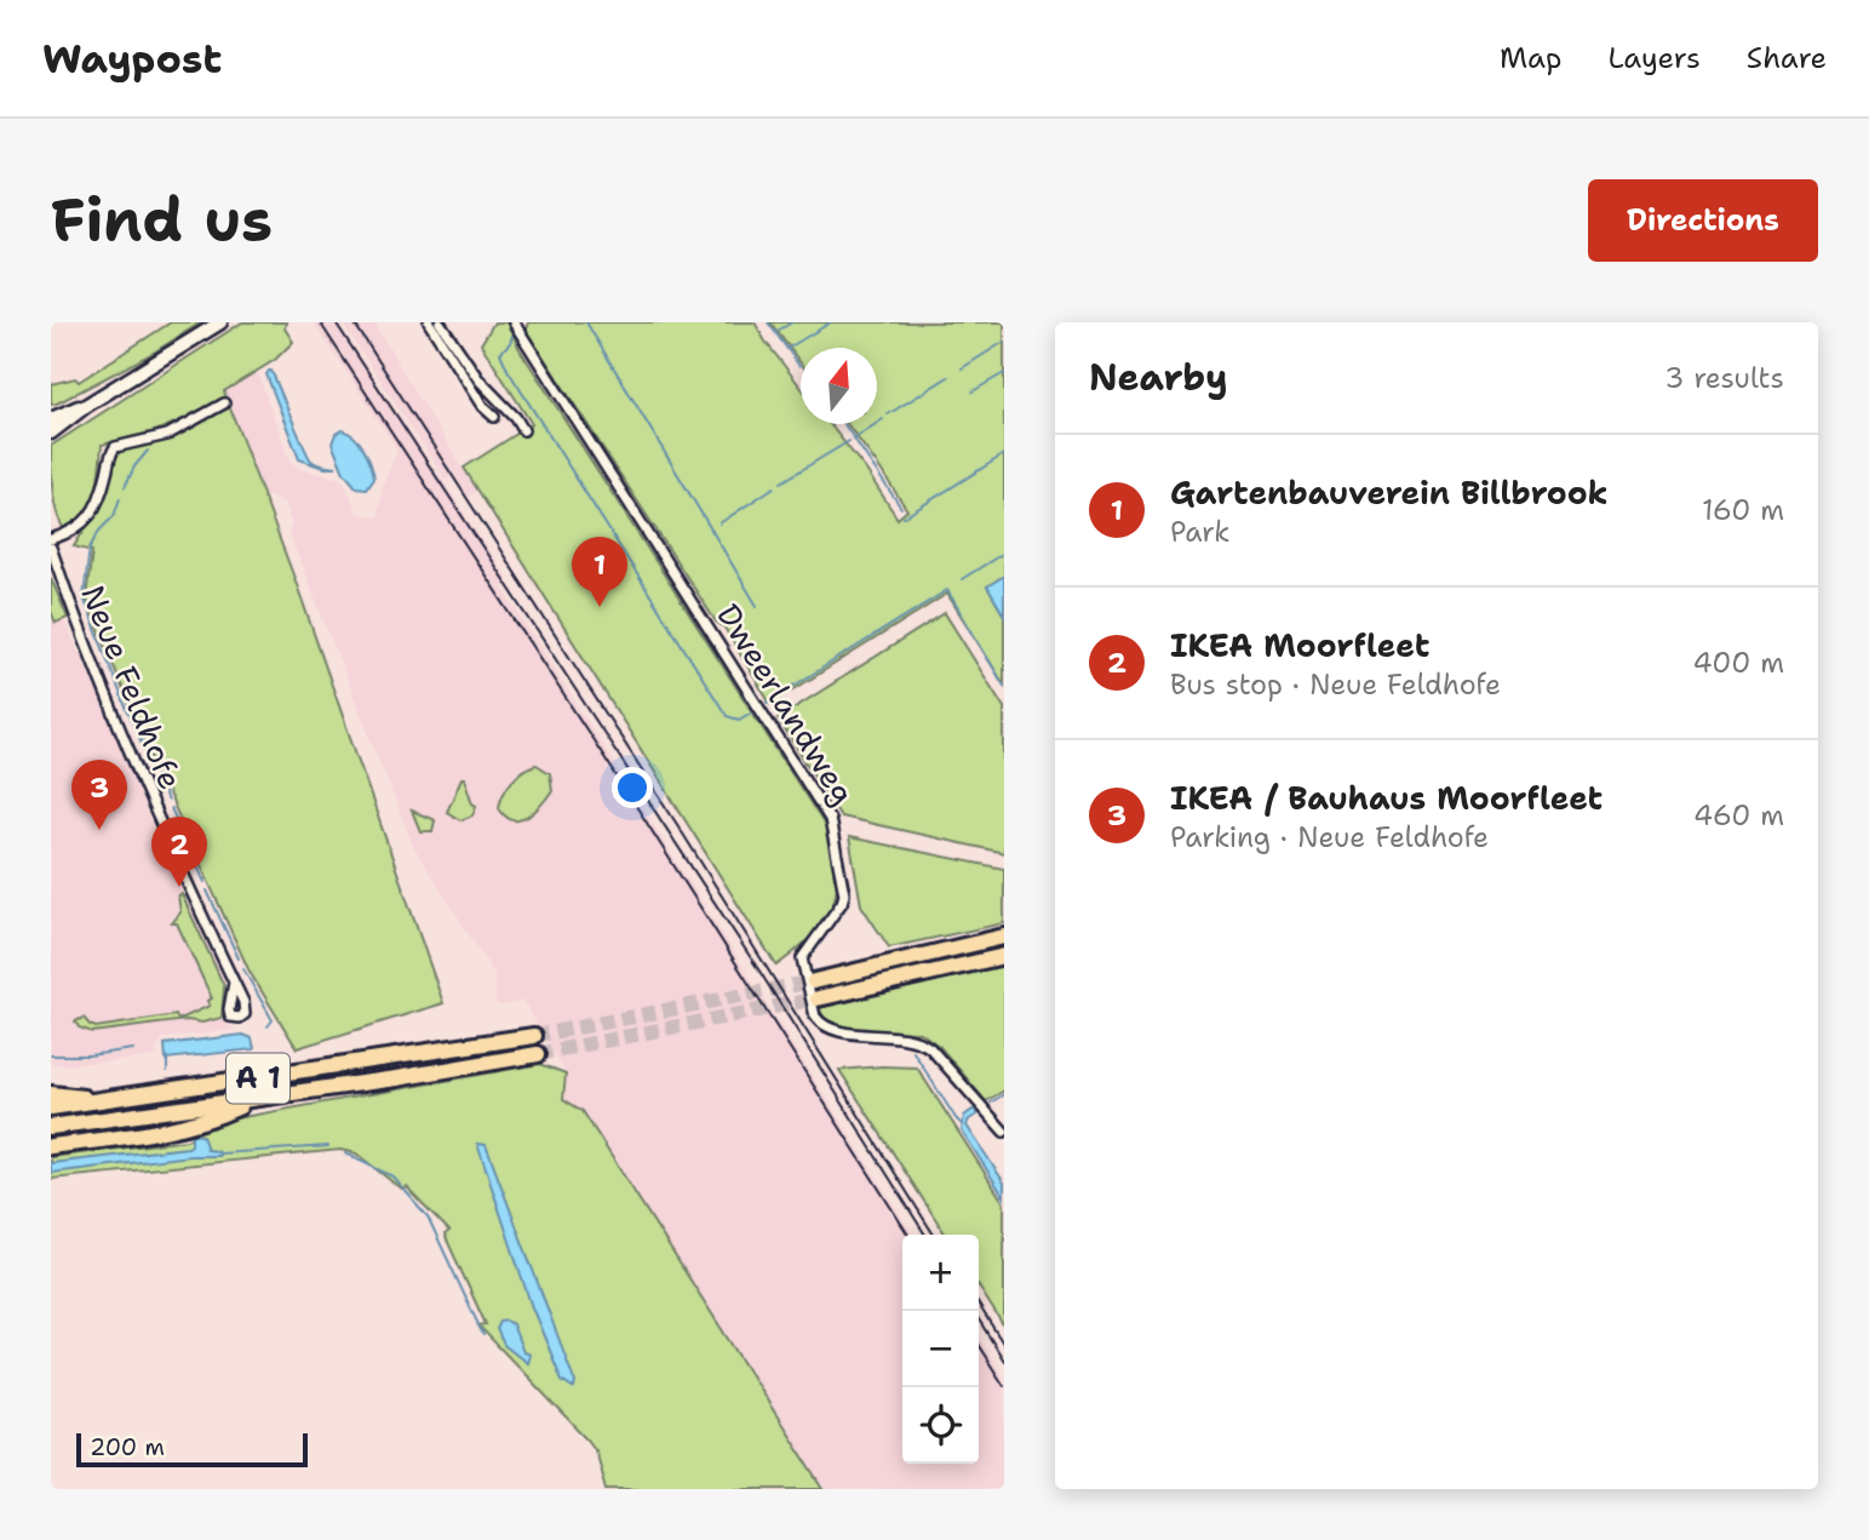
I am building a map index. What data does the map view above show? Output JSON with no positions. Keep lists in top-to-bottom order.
{
  "streets": {
    "highway": ["A 1"],
    "street": ["Neue Feldhofe", "Dweerlandweg"]
  },
  "scale_bar": "200 m",
  "north": "top",
  "page": {
    "header": "Waypost",
    "nav": ["Map", "Layers", "Share"],
    "buttons": "Directions",
    "title": "Find us",
    "heading": ["Nearby", "3 results"],
    "list": [
      {
        "mark": "1",
        "name": "Gartenbauverein Billbrook",
        "note": "Park",
        "value": "160 m"
      },
      {
        "mark": "2",
        "name": "IKEA Moorfleet",
        "note": "Bus stop · Neue Feldhofe",
        "value": "400 m"
      },
      {
        "mark": "3",
        "name": "IKEA / Bauhaus Moorfleet",
        "note": "Parking · Neue Feldhofe",
        "value": "460 m"
      }
    ],
    "pins": ["1", "3", "2"],
    "map_buttons": ["+", "−"],
    "scale": "200 m"
  }
}
